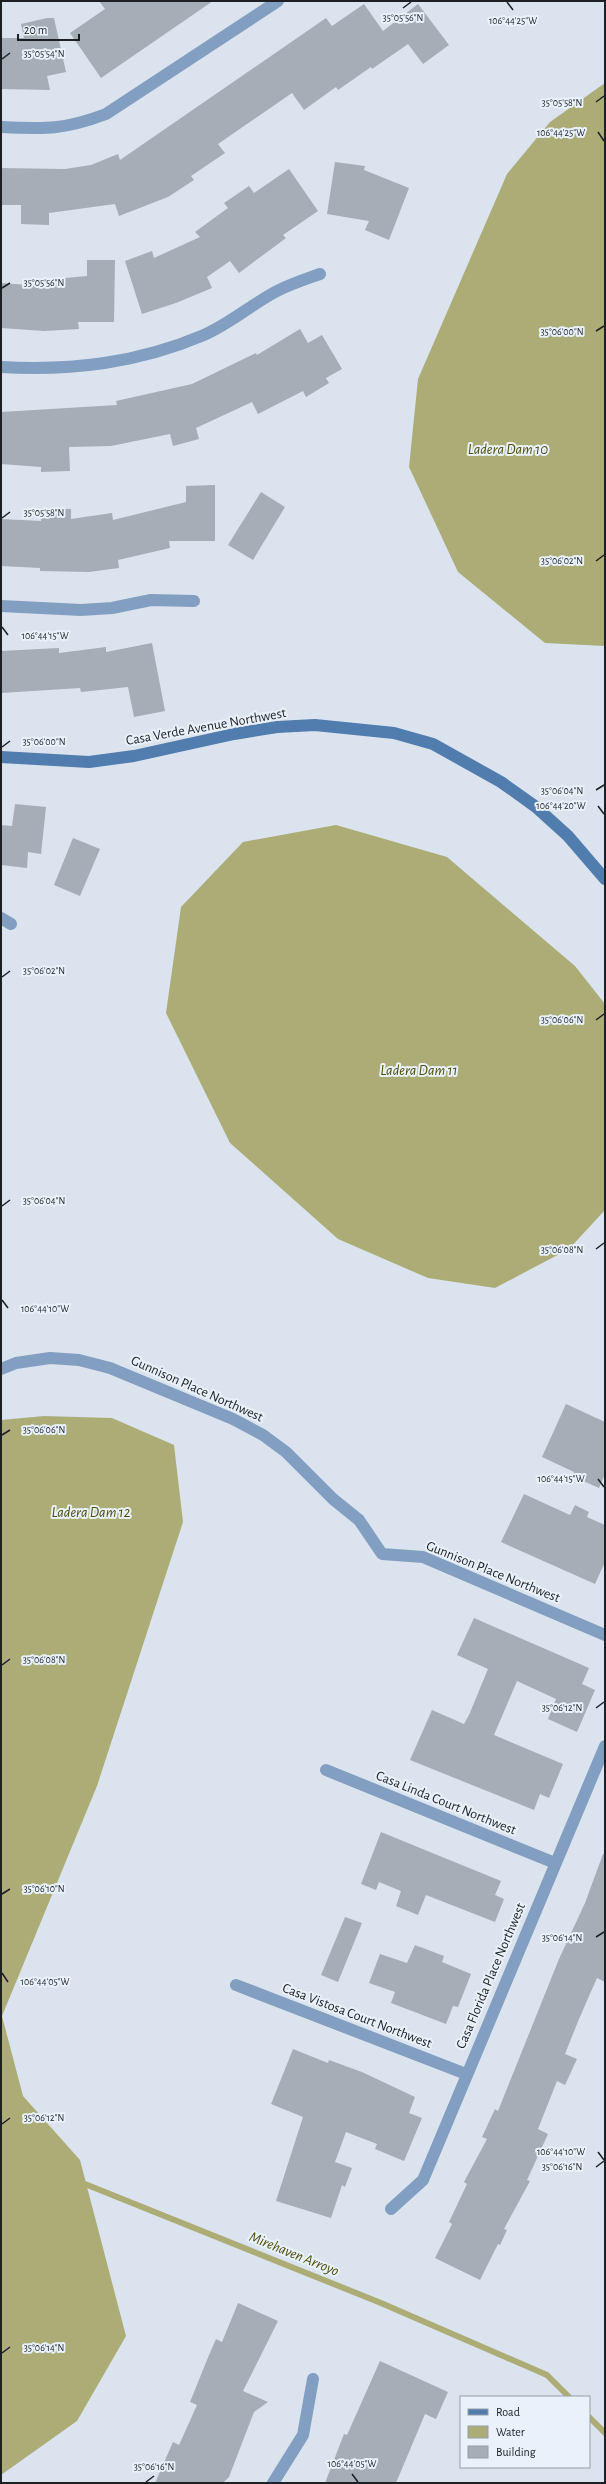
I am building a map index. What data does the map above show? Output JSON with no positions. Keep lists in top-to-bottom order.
{
  "streets": {
    "street": [
      "Casa Verde Avenue Northwest",
      "Gunnison Place Northwest",
      "Casa Linda Court Northwest",
      "Casa Florida Place Northwest",
      "Casa Vistosa Court Northwest"
    ]
  },
  "crossings": [
    ["Casa Linda Court Northwest", "Casa Florida Place Northwest"],
    ["Casa Florida Place Northwest", "Casa Vistosa Court Northwest"]
  ],
  "water": [
    "Ladera Dam 10",
    "Ladera Dam 11",
    "Ladera Dam 12",
    "Mirehaven Arroyo"
  ],
  "legend": ["Road", "Water", "Building"],
  "scale_bar": "20 m",
  "coordinates": [
    "35°05'56\"N",
    "106°44'25\"W",
    "35°05'54\"N",
    "35°05'58\"N",
    "35°06'00\"N",
    "35°06'02\"N",
    "106°44'15\"W",
    "35°06'04\"N",
    "106°44'20\"W",
    "35°06'06\"N",
    "35°06'08\"N",
    "106°44'10\"W",
    "35°06'12\"N",
    "35°06'10\"N",
    "35°06'14\"N",
    "106°44'05\"W",
    "35°06'16\"N"
  ]
}
